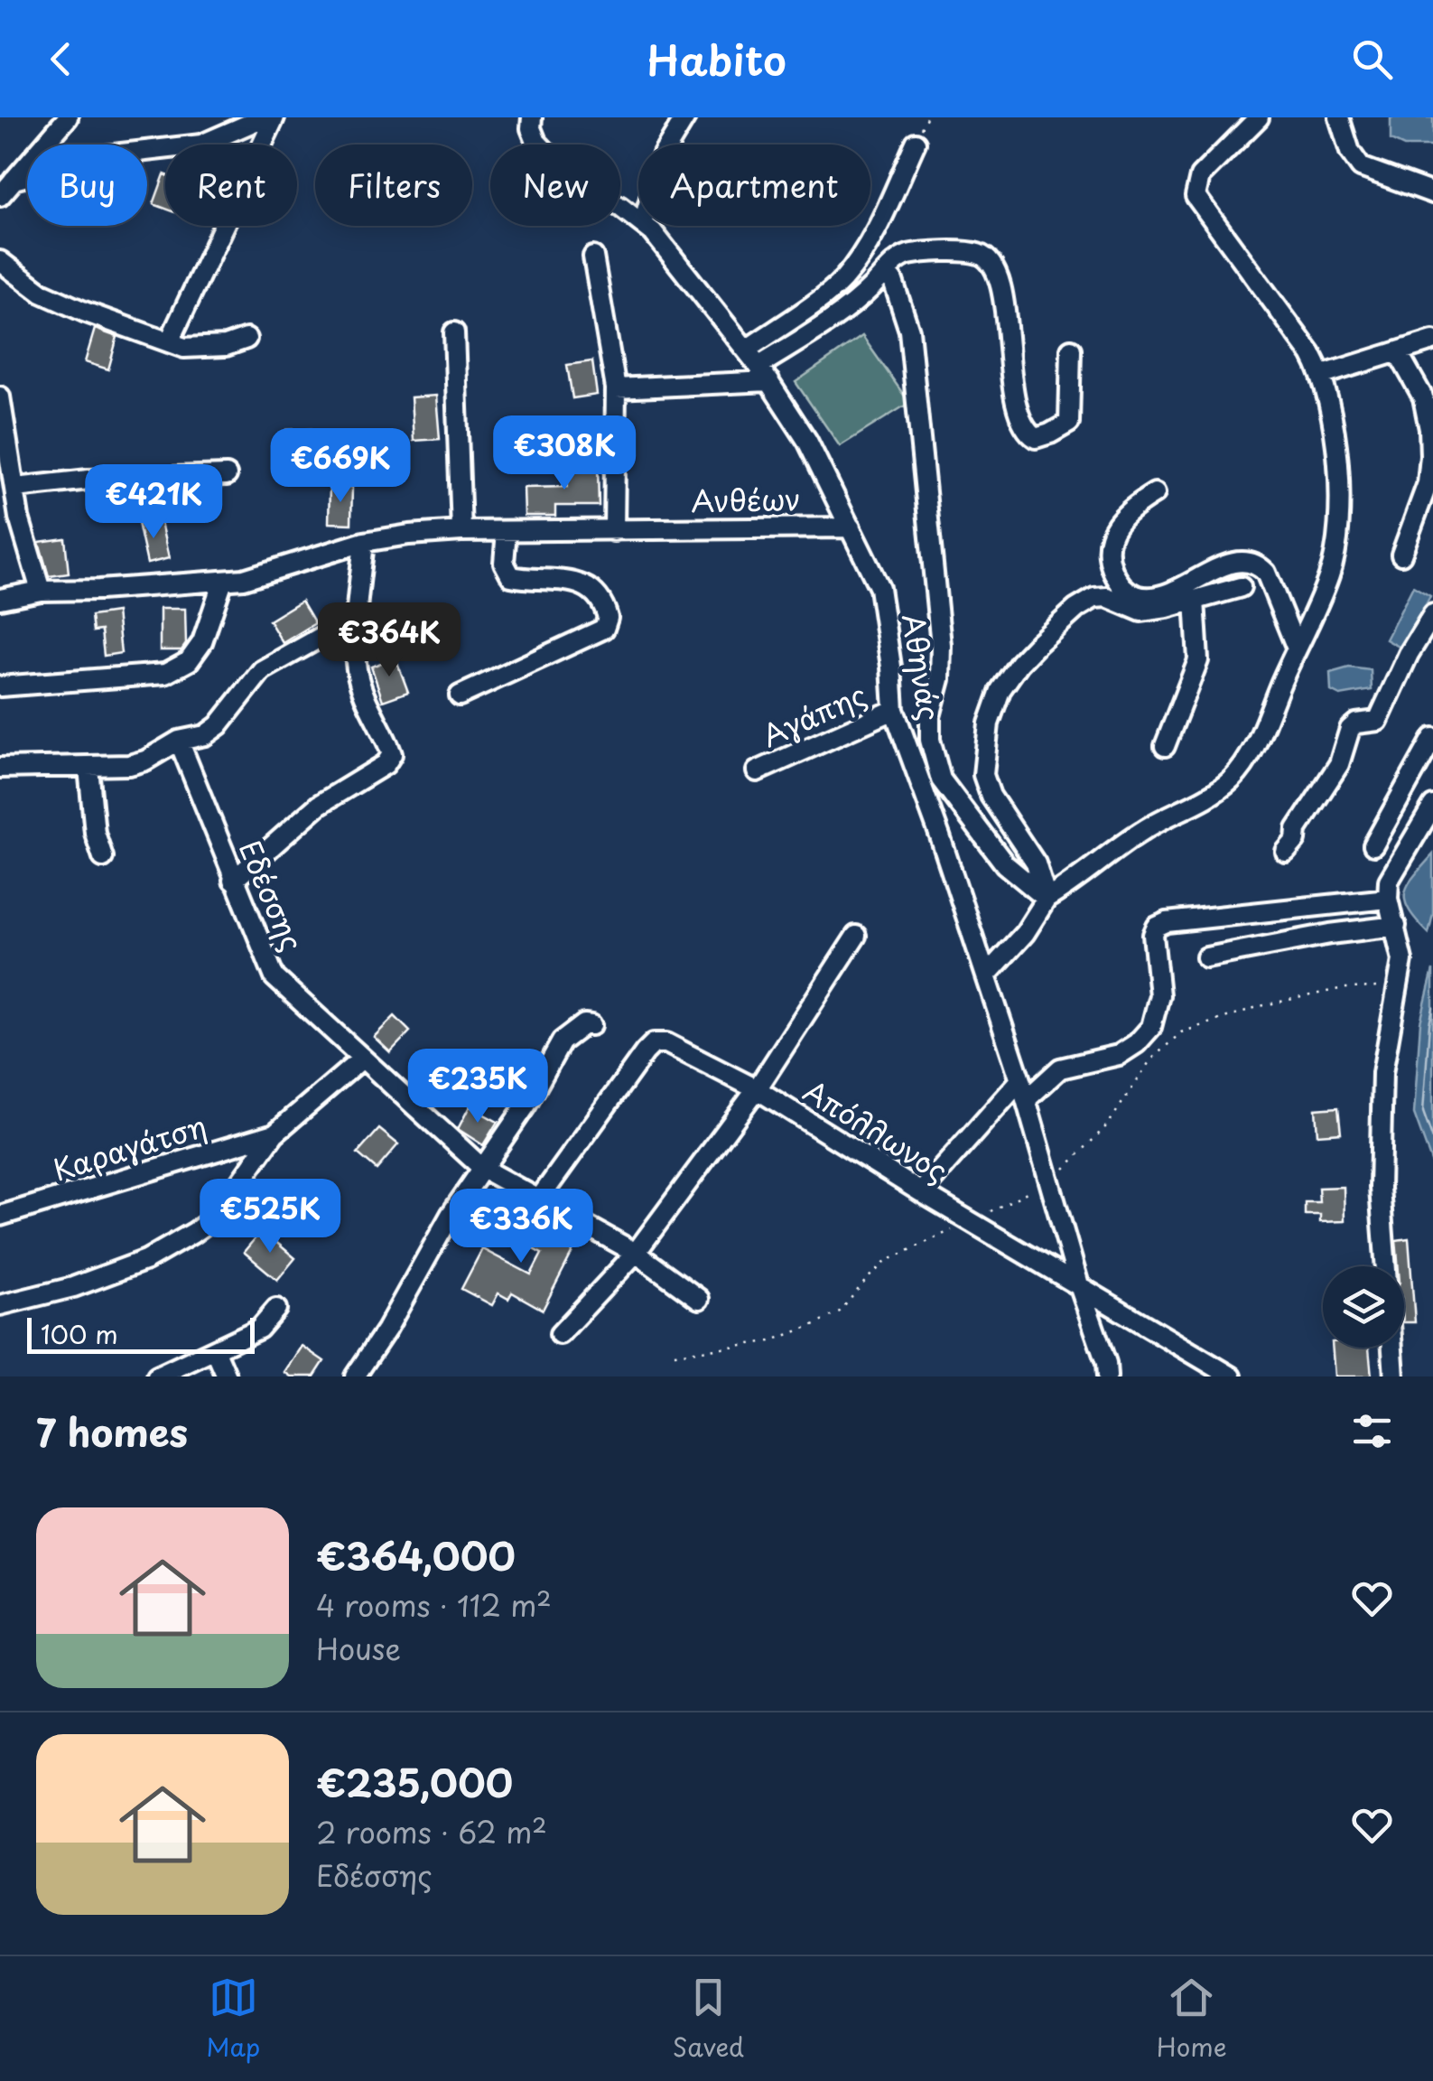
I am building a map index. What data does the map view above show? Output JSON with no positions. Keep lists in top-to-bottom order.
{
  "streets": {
    "street": [
      "Ανθέων",
      "Αθηνάς",
      "Αγάπης",
      "Εδέσσης",
      "Απόλλωνος",
      "Καραγάτση"
    ]
  },
  "crossings": [
    ["Ανθέων", "Αθηνάς"],
    ["Αθηνάς", "Αγάπης"],
    ["Αθηνάς", "Απόλλωνος"],
    ["Εδέσσης", "Απόλλωνος"]
  ],
  "scale_bar": "100 m",
  "page": {
    "header": "Habito",
    "chip": [
      "Buy",
      "Rent",
      "Filters",
      "New",
      "Apartment"
    ],
    "price": [
      "€308K",
      "€669K",
      "€421K",
      "€364K",
      "€235K",
      "€525K",
      "€336K"
    ],
    "scale": "100 m",
    "heading": "7 homes",
    "list": [
      {
        "name": "€364,000",
        "note": "4 rooms · 112 m² · House"
      },
      {
        "name": "€235,000",
        "note": "2 rooms · 62 m² · Εδέσσης"
      }
    ],
    "tabs": ["Map", "Saved", "Home"]
  }
}
